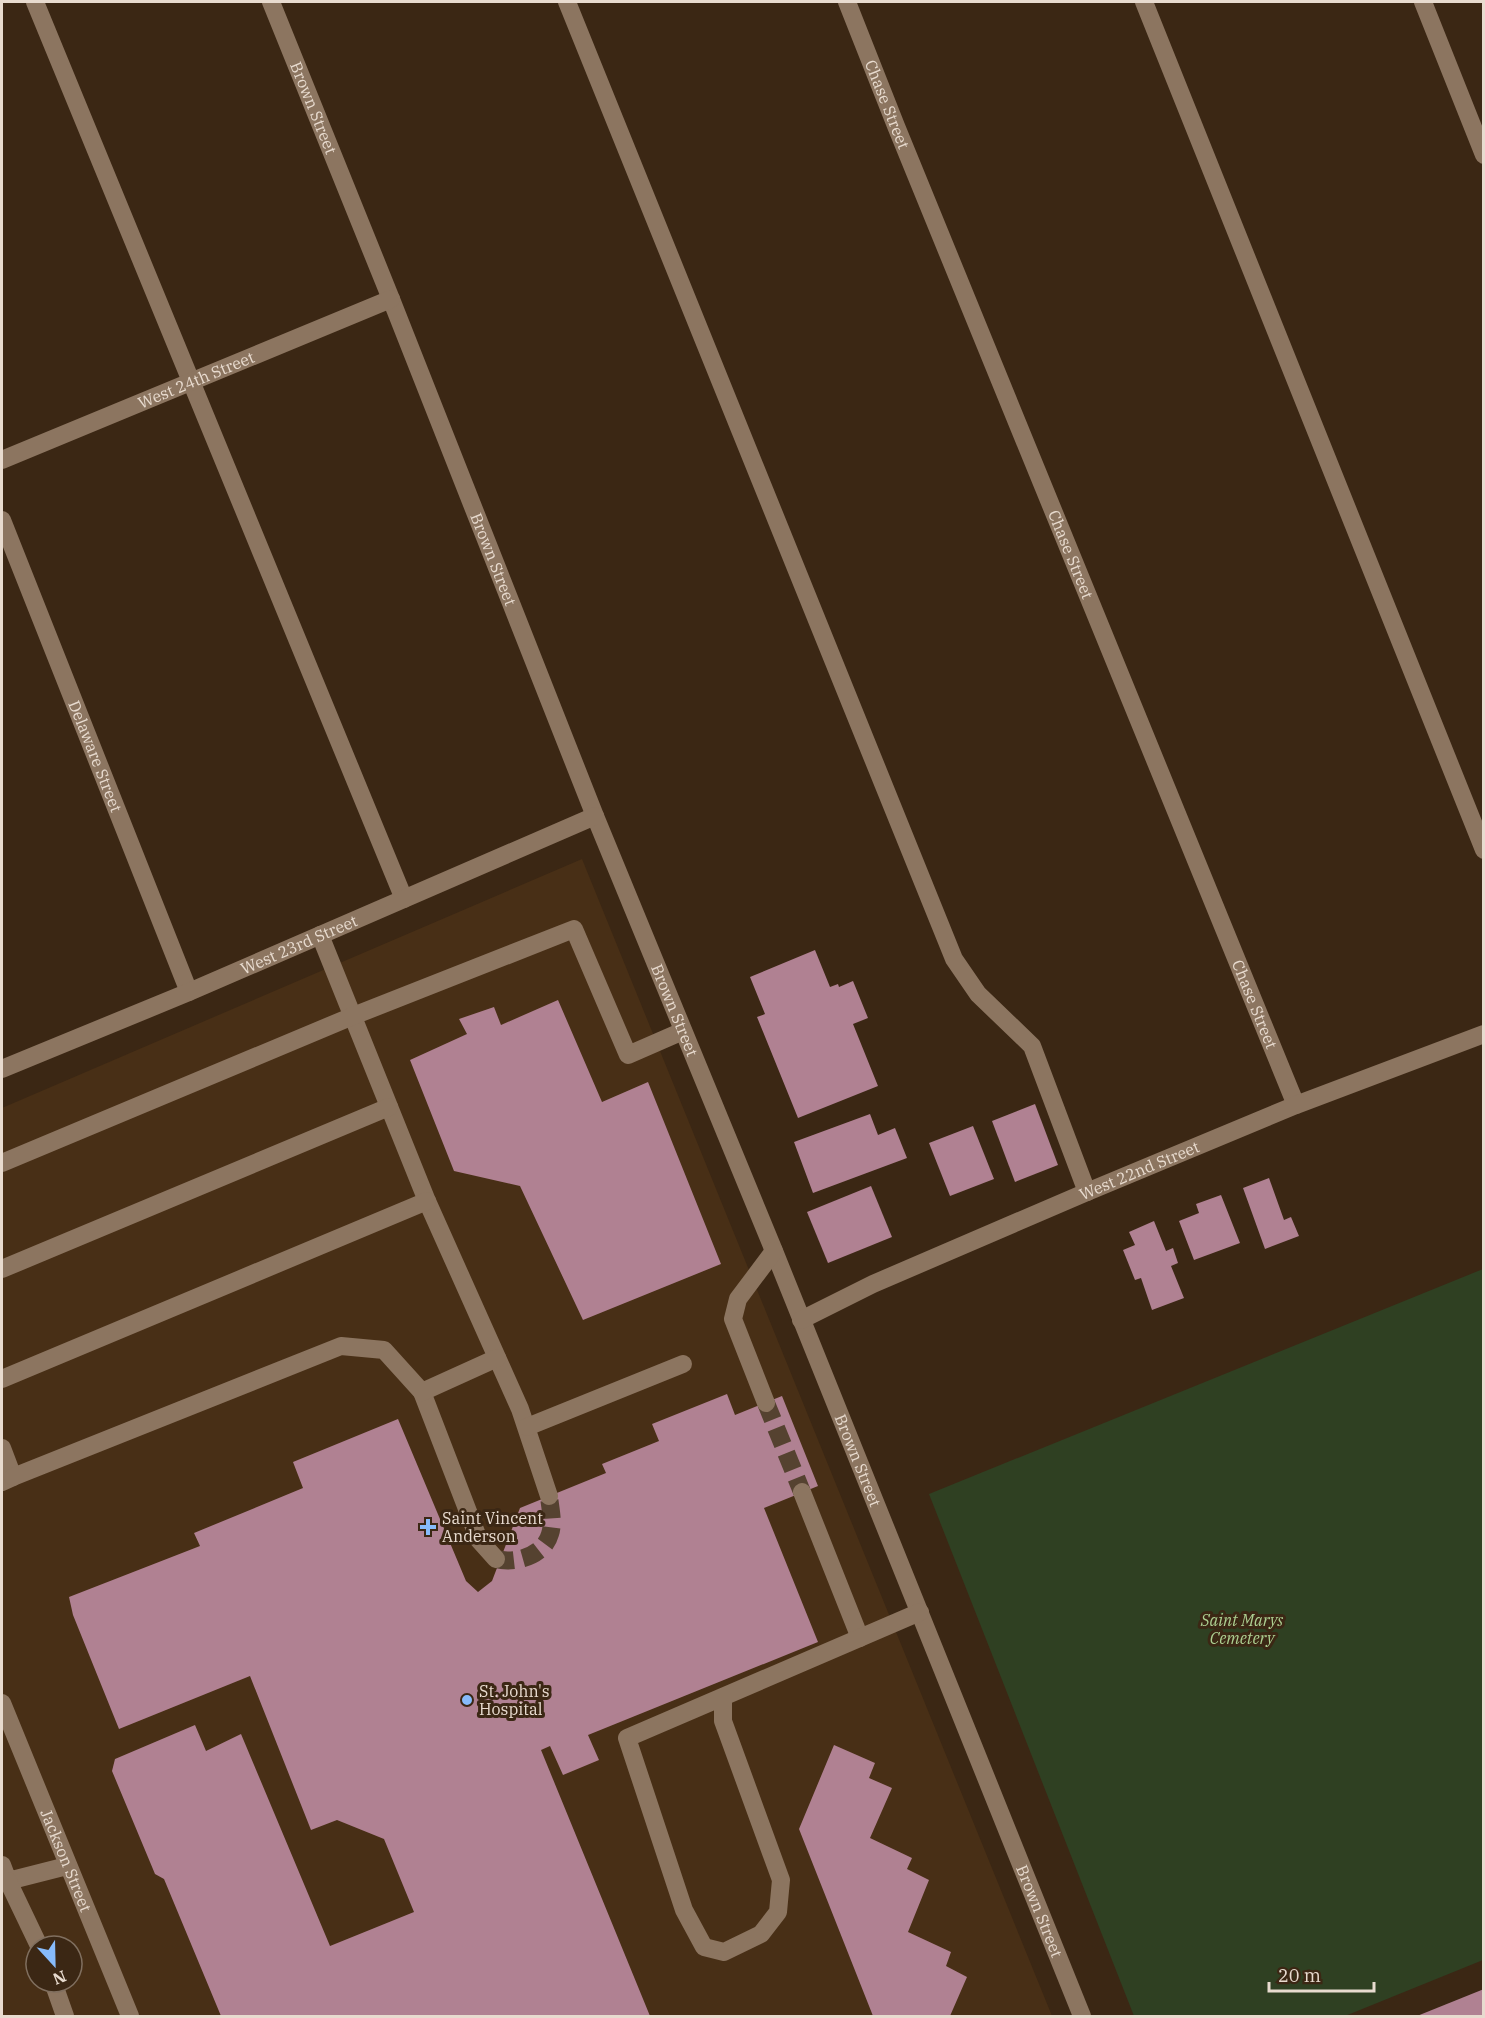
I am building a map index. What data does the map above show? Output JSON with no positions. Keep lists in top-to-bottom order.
{
  "streets": {
    "street": [
      "Chase Street",
      "Brown Street",
      "West 24th Street",
      "Delaware Street",
      "West 23rd Street",
      "West 22nd Street",
      "Jackson Street"
    ]
  },
  "crossings": [
    ["Chase Street", "West 22nd Street"],
    ["Brown Street", "West 24th Street"],
    ["Brown Street", "West 23rd Street"],
    ["Brown Street", "West 22nd Street"],
    ["Delaware Street", "West 23rd Street"]
  ],
  "parks": ["Saint Marys Cemetery"],
  "places": {
    "health": ["Saint Vincent Anderson"],
    "other": ["St. John's Hospital"]
  },
  "scale_bar": "20 m",
  "north": "bottom"
}
